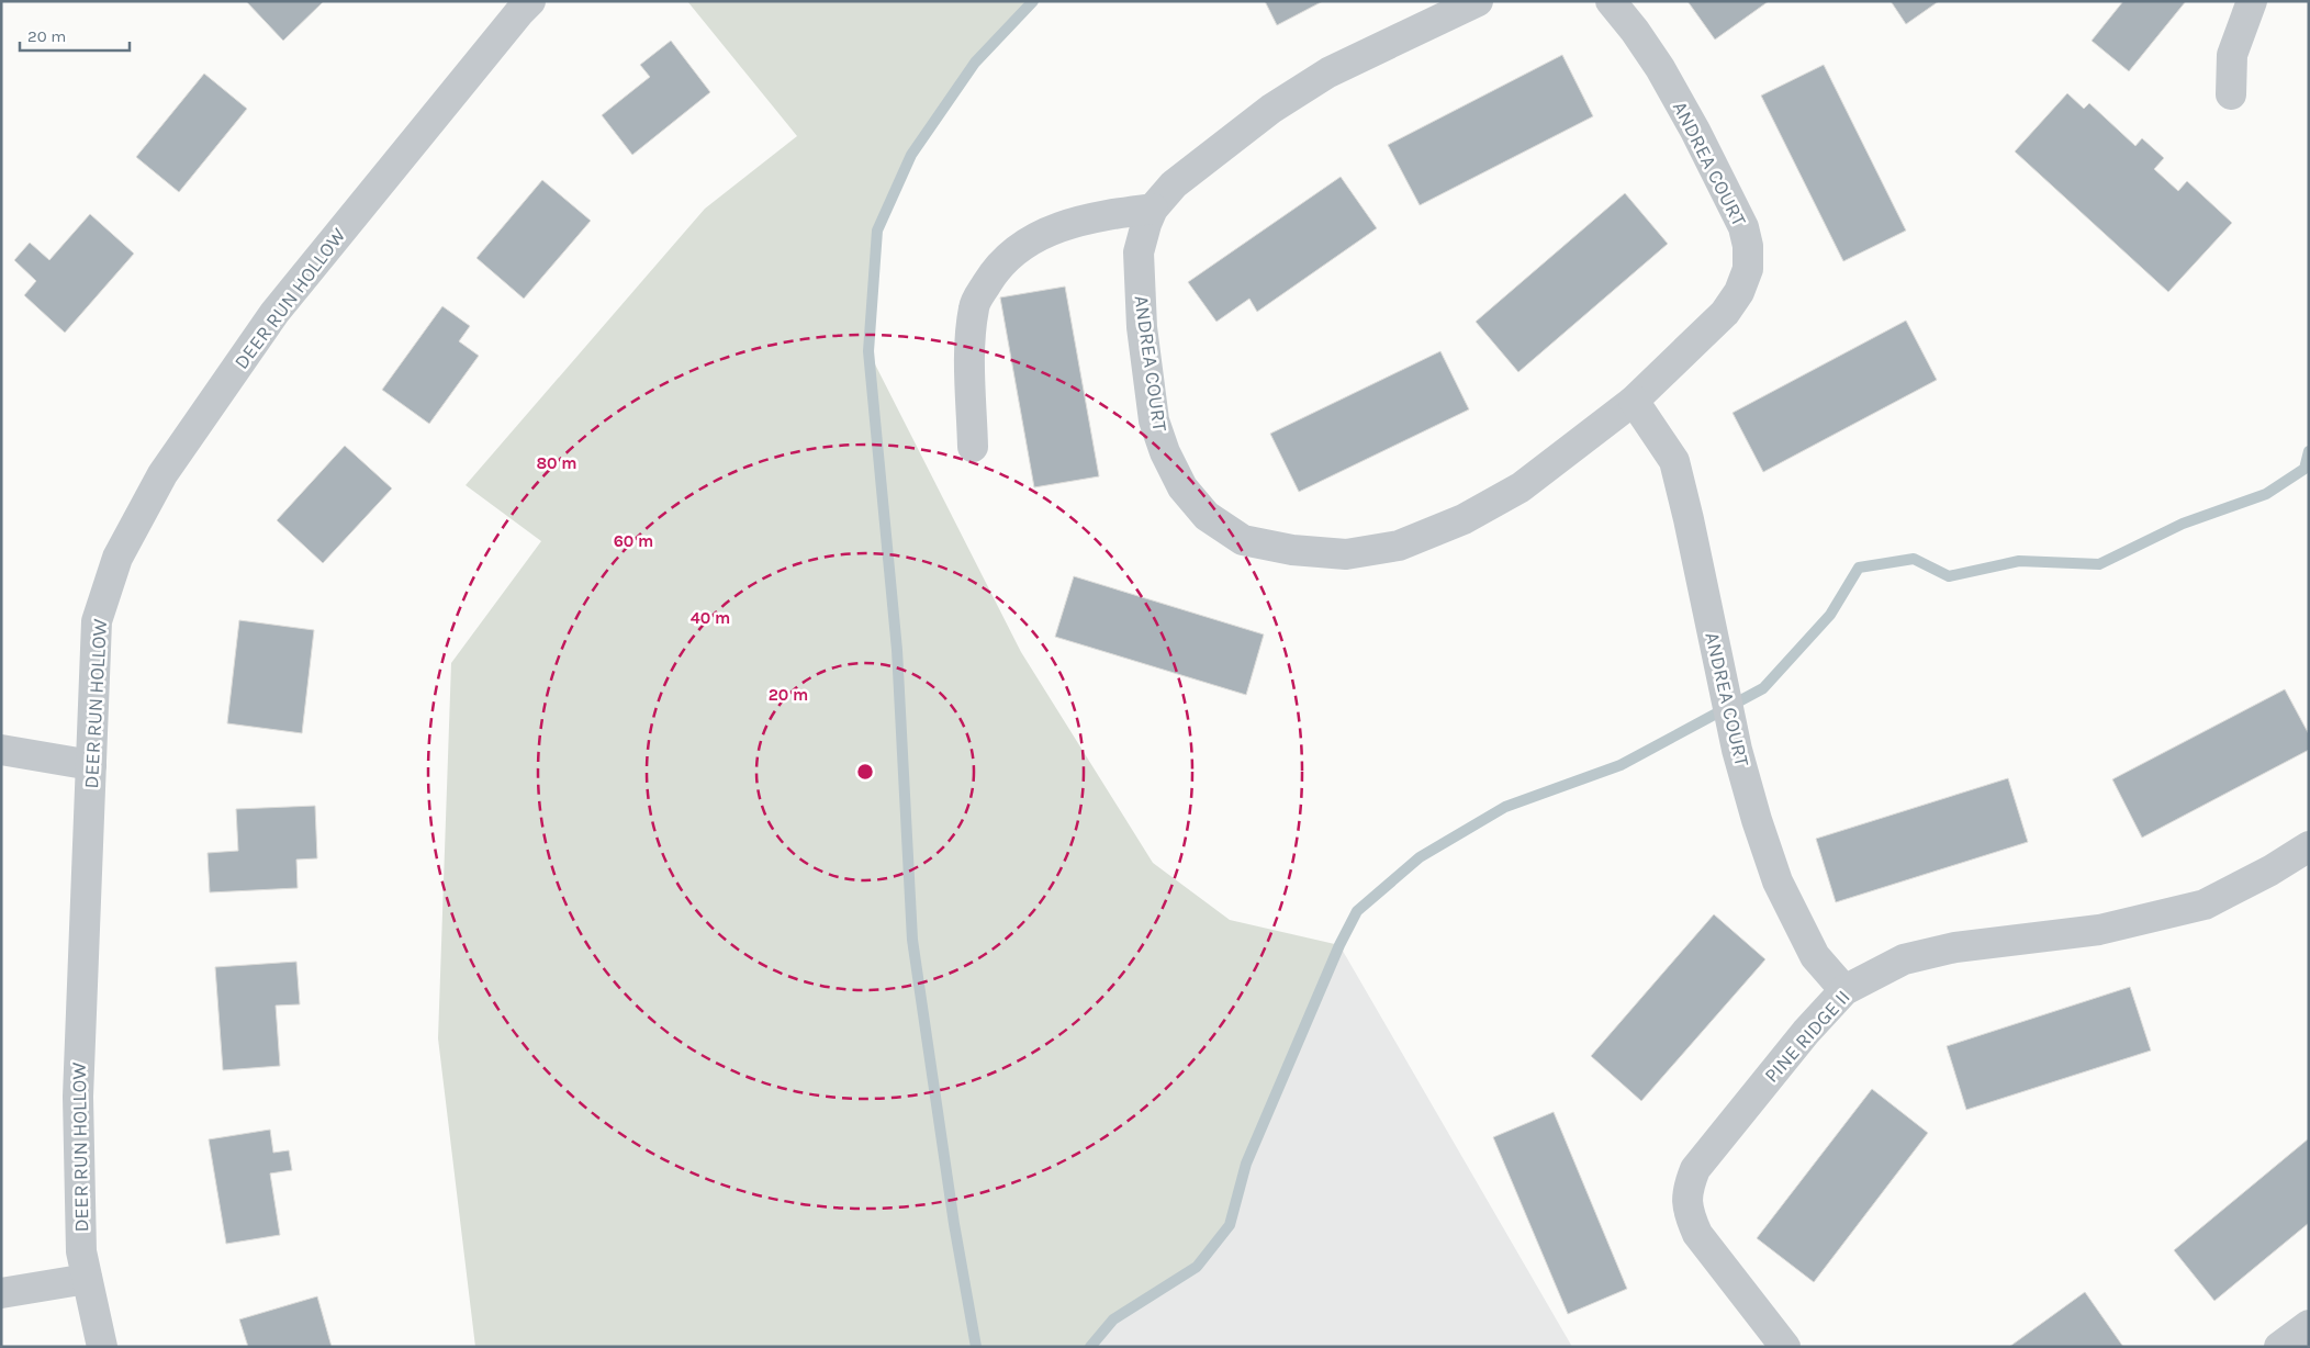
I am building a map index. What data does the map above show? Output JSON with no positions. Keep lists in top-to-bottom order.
{
  "streets": {
    "street": ["ANDREA COURT", "DEER RUN HOLLOW", "PINE RIDGE II"]
  },
  "crossings": [
    ["ANDREA COURT", "PINE RIDGE II"]
  ],
  "scale_bar": "20 m",
  "rings": [
    "80 m",
    "60 m",
    "40 m",
    "20 m"
  ]
}
